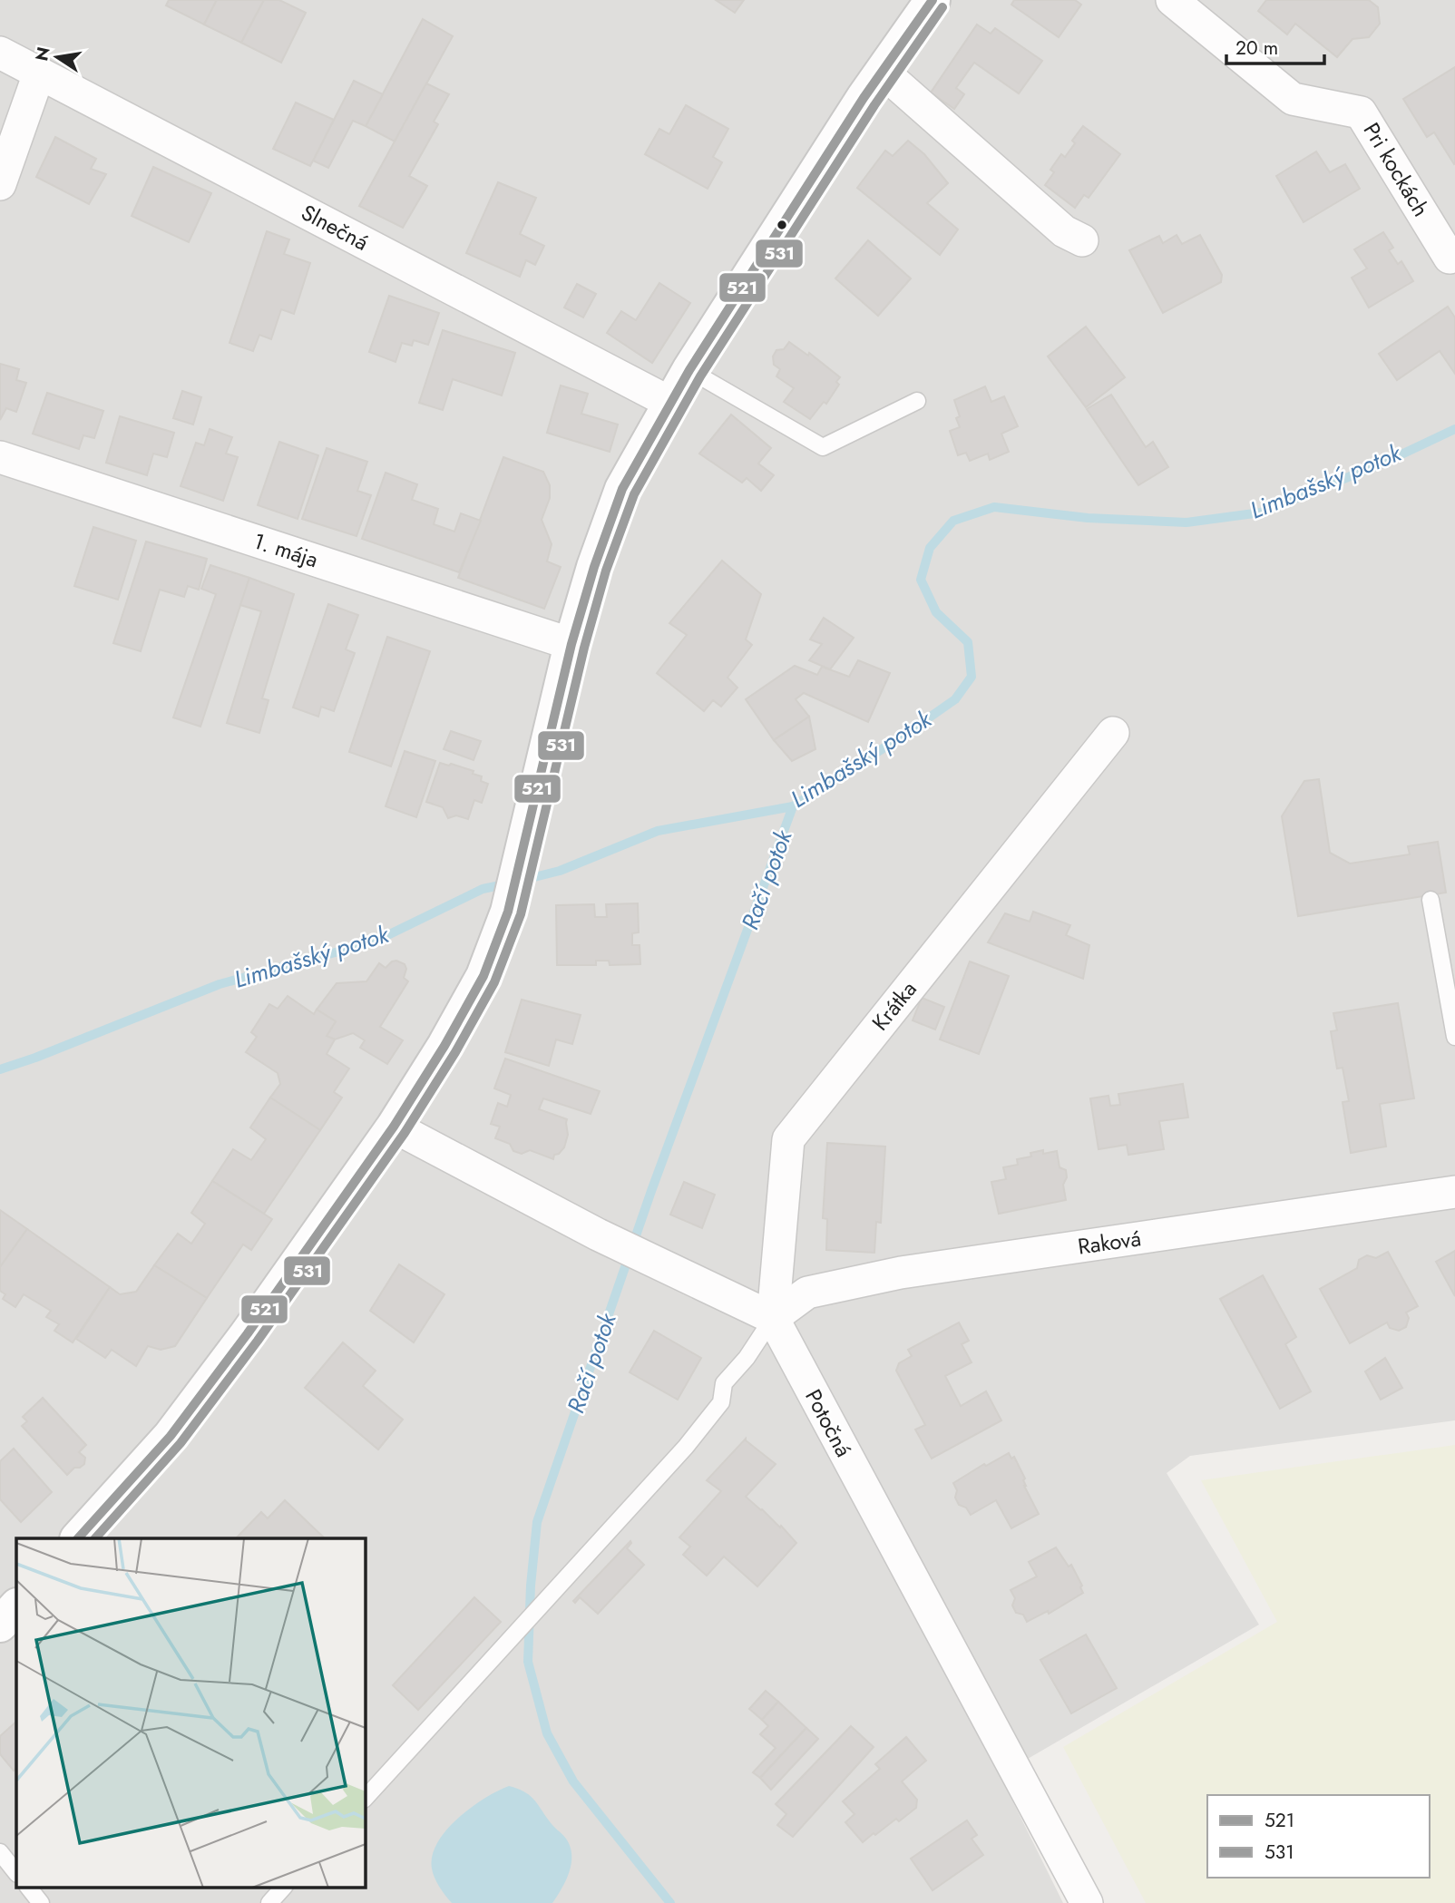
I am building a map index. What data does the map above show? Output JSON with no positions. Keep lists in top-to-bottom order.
{
  "streets": {
    "street": [
      "Pri kockách",
      "Slnečná",
      "1. mája",
      "Krátka",
      "Raková",
      "Potočná"
    ]
  },
  "crossings": [
    ["Krátka", "Raková"],
    ["Krátka", "Potočná"],
    ["Raková", "Potočná"]
  ],
  "water": ["Limbašský potok", "Račí potok"],
  "lines": ["transit line 521", "transit line 531"],
  "legend": ["521", "531"],
  "scale_bar": "20 m",
  "north": "left"
}
